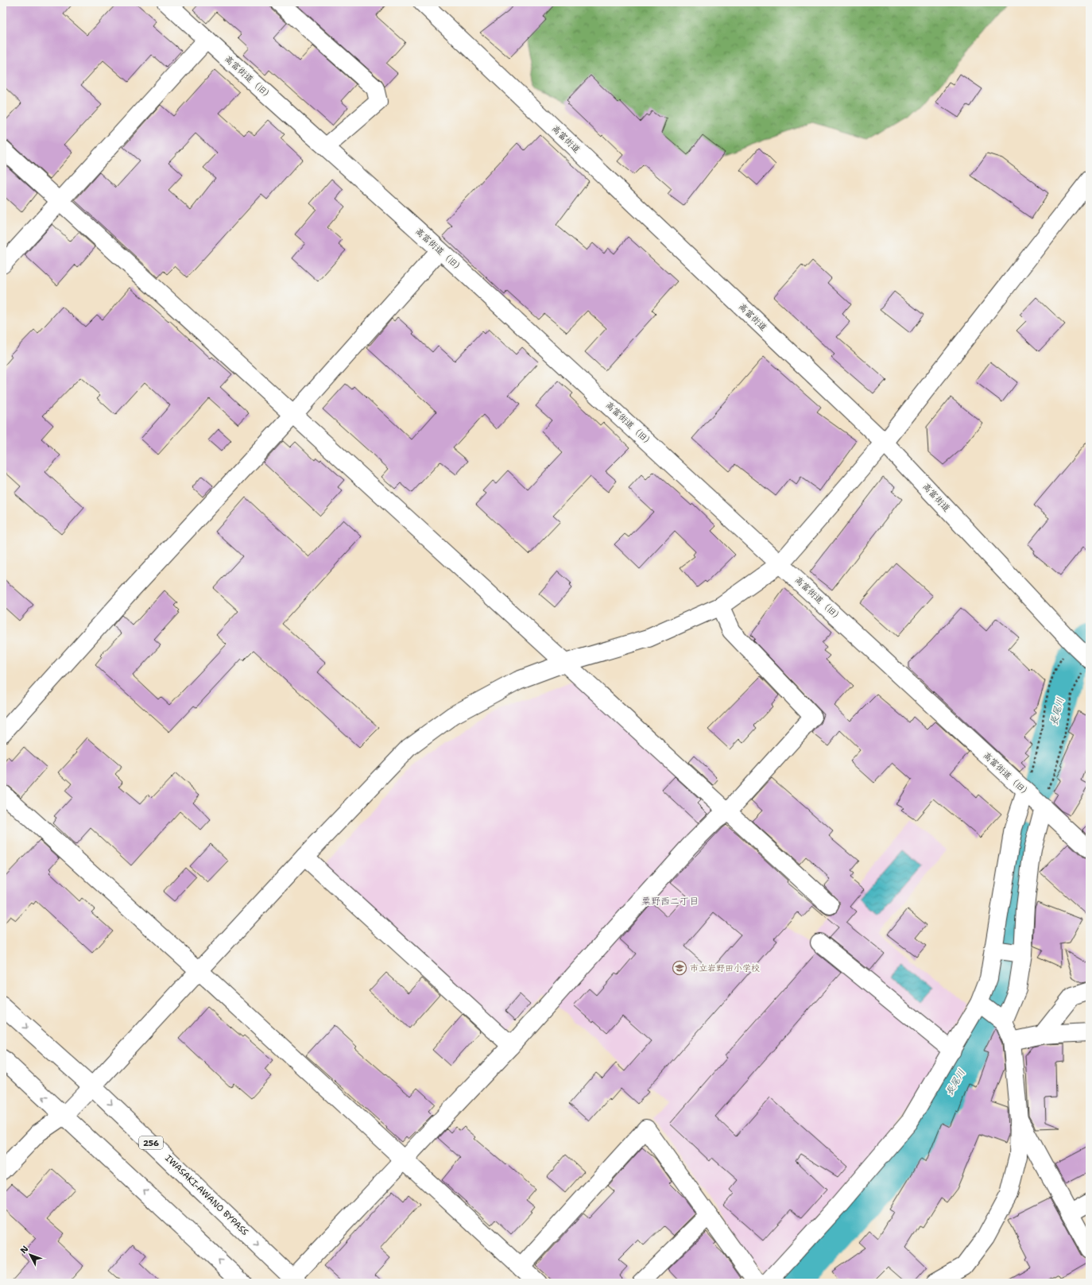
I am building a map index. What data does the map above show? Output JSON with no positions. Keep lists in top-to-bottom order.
{
  "streets": {
    "main road": [
      "高富街道（旧）",
      "高富街道",
      "256",
      "IWASAKI-AWANO BYPASS"
    ]
  },
  "districts": ["粟野西二丁目"],
  "water": ["長尾川"],
  "places": {
    "school or university": ["市立岩野田小学校"]
  },
  "north": "top left"
}
